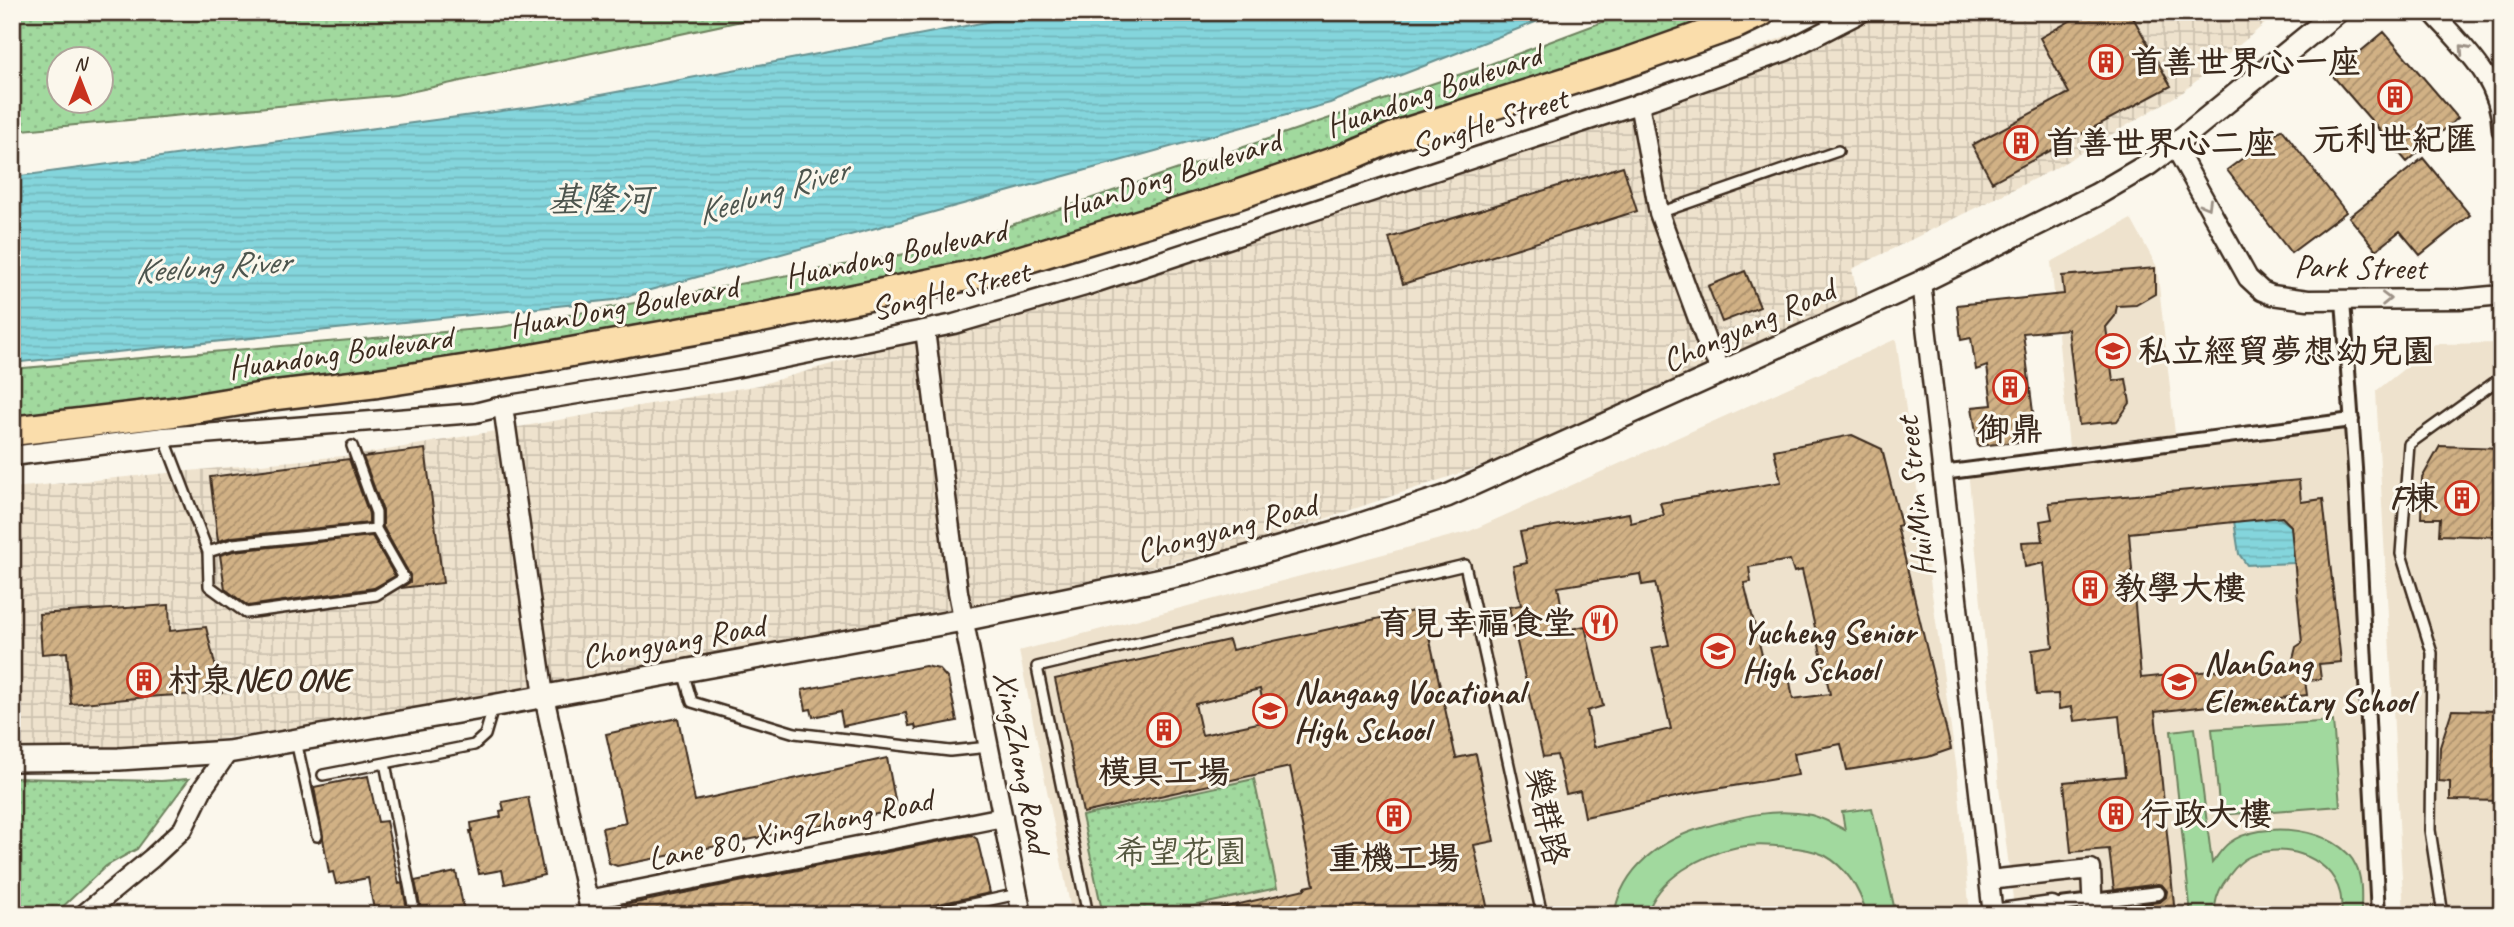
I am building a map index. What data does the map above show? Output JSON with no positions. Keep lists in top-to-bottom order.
{
  "streets": {
    "highway": ["Huandong Boulevard", "HuanDong Boulevard"],
    "street": [
      "SongHe Street",
      "Park Street",
      "Chongyang Road",
      "HuiMin Street",
      "XingZhong Road",
      "Lane 80, XingZhong Road"
    ],
    "lane": ["樂群路"]
  },
  "crossings": [
    ["Huandong Boulevard", "HuanDong Boulevard"],
    ["SongHe Street", "XingZhong Road"],
    ["Park Street", "Chongyang Road"],
    ["Chongyang Road", "HuiMin Street"],
    ["Chongyang Road", "XingZhong Road"],
    ["XingZhong Road", "Lane 80, XingZhong Road"]
  ],
  "one_way": ["Park Street"],
  "water": ["Keelung River", "基隆河"],
  "parks": ["希望花園"],
  "places": {
    "building": [
      "首善世界心一座",
      "元利世紀匯",
      "首善世界心二座",
      "御鼎",
      "F棟",
      "教學大樓",
      "村泉NEO ONE",
      "模具工場",
      "行政大樓",
      "重機工場"
    ],
    "school or university": [
      "私立經貿夢想幼兒園",
      "Yucheng Senior High School",
      "NanGang Elementary School",
      "Nangang Vocational High School"
    ],
    "restaurant": ["育見幸福食堂"]
  },
  "north": "top"
}
